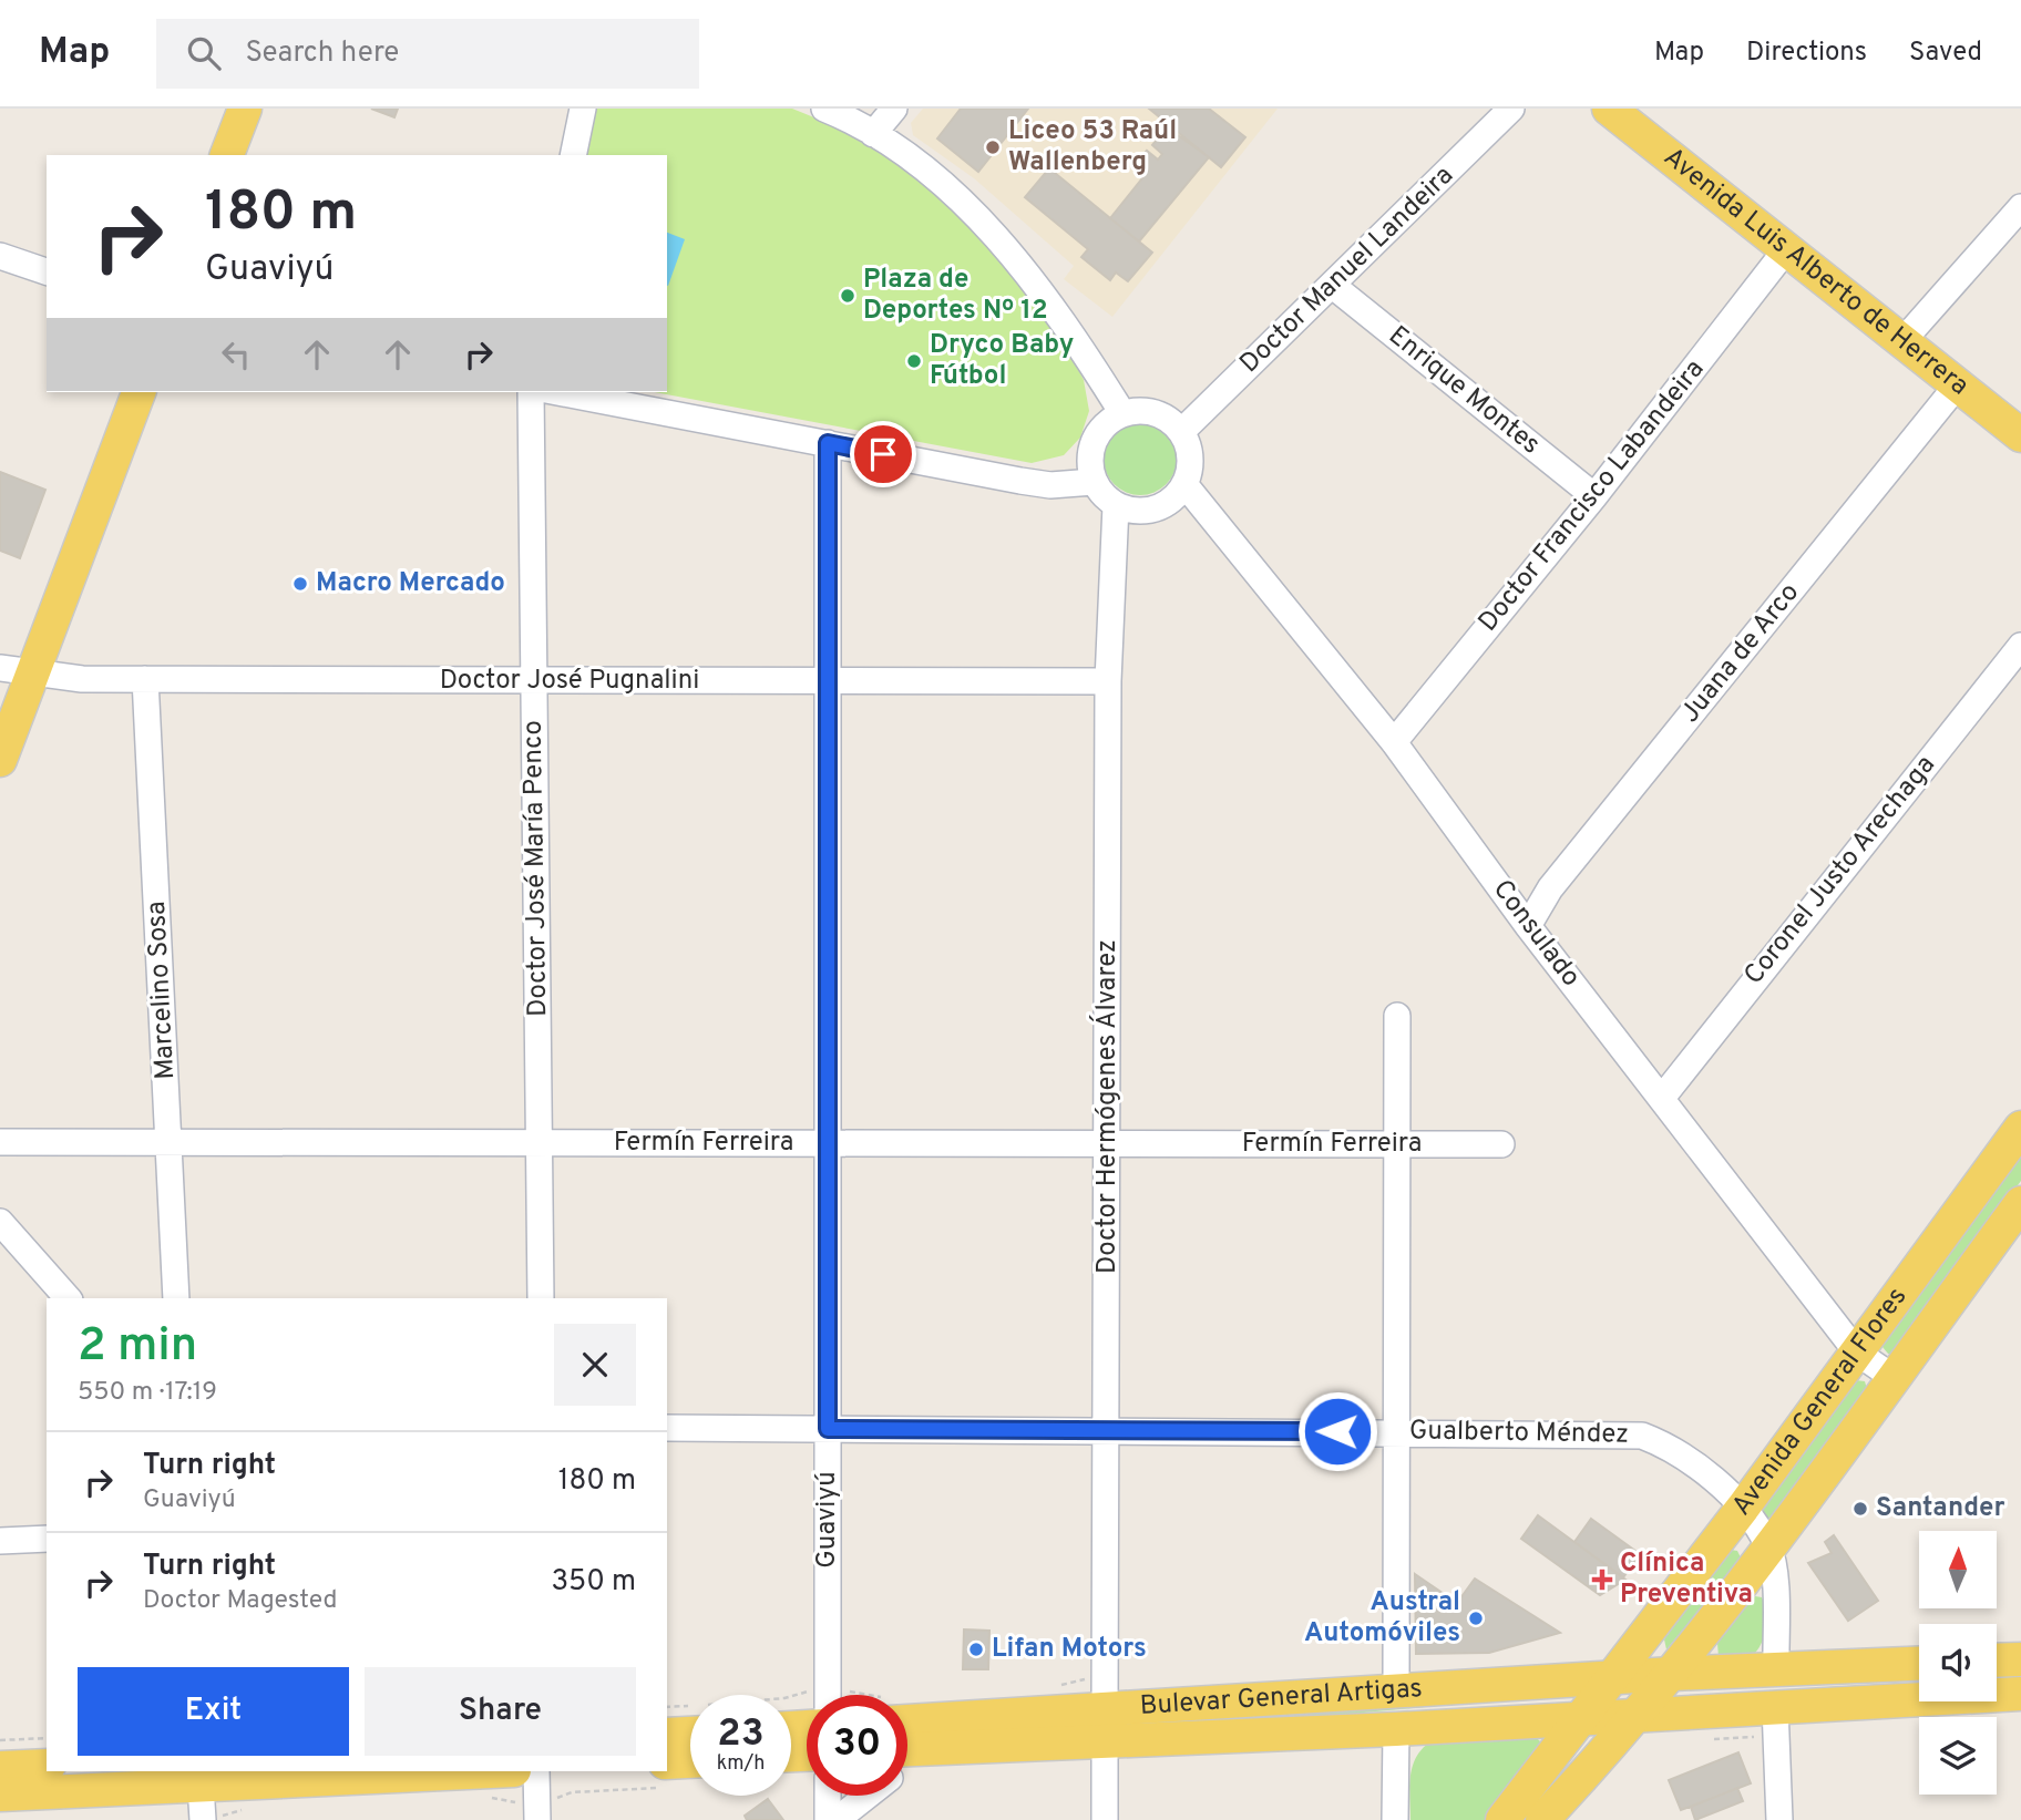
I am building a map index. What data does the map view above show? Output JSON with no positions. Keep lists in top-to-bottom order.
{
  "streets": {
    "main road": ["Avenida Luis Alberto de Herrera", "Avenida General Flores", "Bulevar General Artigas"],
    "street": [
      "Doctor Manuel Landeira",
      "Enrique Montes",
      "Doctor Francisco Labandeira",
      "Juana de Arco",
      "Doctor José Pugnalini",
      "Doctor José María Penco",
      "Coronel Justo Arechaga",
      "Consulado",
      "Marcelino Sosa",
      "Doctor Hermógenes Álvarez",
      "Fermín Ferreira",
      "Gualberto Méndez",
      "Guaviyú"
    ]
  },
  "crossings": [
    ["Doctor Manuel Landeira", "Enrique Montes"],
    ["Doctor Manuel Landeira", "Consulado"],
    ["Doctor Manuel Landeira", "Doctor Hermógenes Álvarez"],
    ["Avenida Luis Alberto de Herrera", "Doctor Francisco Labandeira"],
    ["Avenida Luis Alberto de Herrera", "Juana de Arco"],
    ["Enrique Montes", "Doctor Francisco Labandeira"],
    ["Doctor Francisco Labandeira", "Consulado"],
    ["Juana de Arco", "Consulado"],
    ["Doctor José Pugnalini", "Doctor José María Penco"],
    ["Doctor José Pugnalini", "Marcelino Sosa"],
    ["Doctor José Pugnalini", "Doctor Hermógenes Álvarez"],
    ["Doctor José Pugnalini", "Guaviyú"],
    ["Doctor José María Penco", "Fermín Ferreira"],
    ["Coronel Justo Arechaga", "Consulado"],
    ["Consulado", "Doctor Hermógenes Álvarez"],
    ["Consulado", "Avenida General Flores"],
    ["Marcelino Sosa", "Fermín Ferreira"],
    ["Doctor Hermógenes Álvarez", "Fermín Ferreira"],
    ["Doctor Hermógenes Álvarez", "Gualberto Méndez"],
    ["Doctor Hermógenes Álvarez", "Bulevar General Artigas"],
    ["Fermín Ferreira", "Guaviyú"],
    ["Avenida General Flores", "Gualberto Méndez"],
    ["Avenida General Flores", "Bulevar General Artigas"],
    ["Gualberto Méndez", "Guaviyú"]
  ],
  "places": {
    "other": [
      "Liceo 53 Raúl Wallenberg",
      "Plaza de Deportes Nº 12",
      "Dryco Baby Fútbol",
      "Macro Mercado",
      "Santander",
      "Austral Automóviles",
      "Lifan Motors"
    ],
    "health": ["Clínica Preventiva"]
  },
  "north": "top",
  "page": {
    "header": "Map",
    "search": "Search here",
    "nav": ["Map", "Directions", "Saved"],
    "turn": ["180 m", "Guaviyú"],
    "heading": ["2 min", "550 m · 17:19"],
    "list": [
      {
        "name": "Turn right",
        "note": "Guaviyú",
        "value": "180 m"
      },
      {
        "name": "Turn right",
        "note": "Doctor Magested",
        "value": "350 m"
      }
    ],
    "buttons": ["Exit", "Share"],
    "speed": "23 km/h",
    "limit": "30"
  }
}
